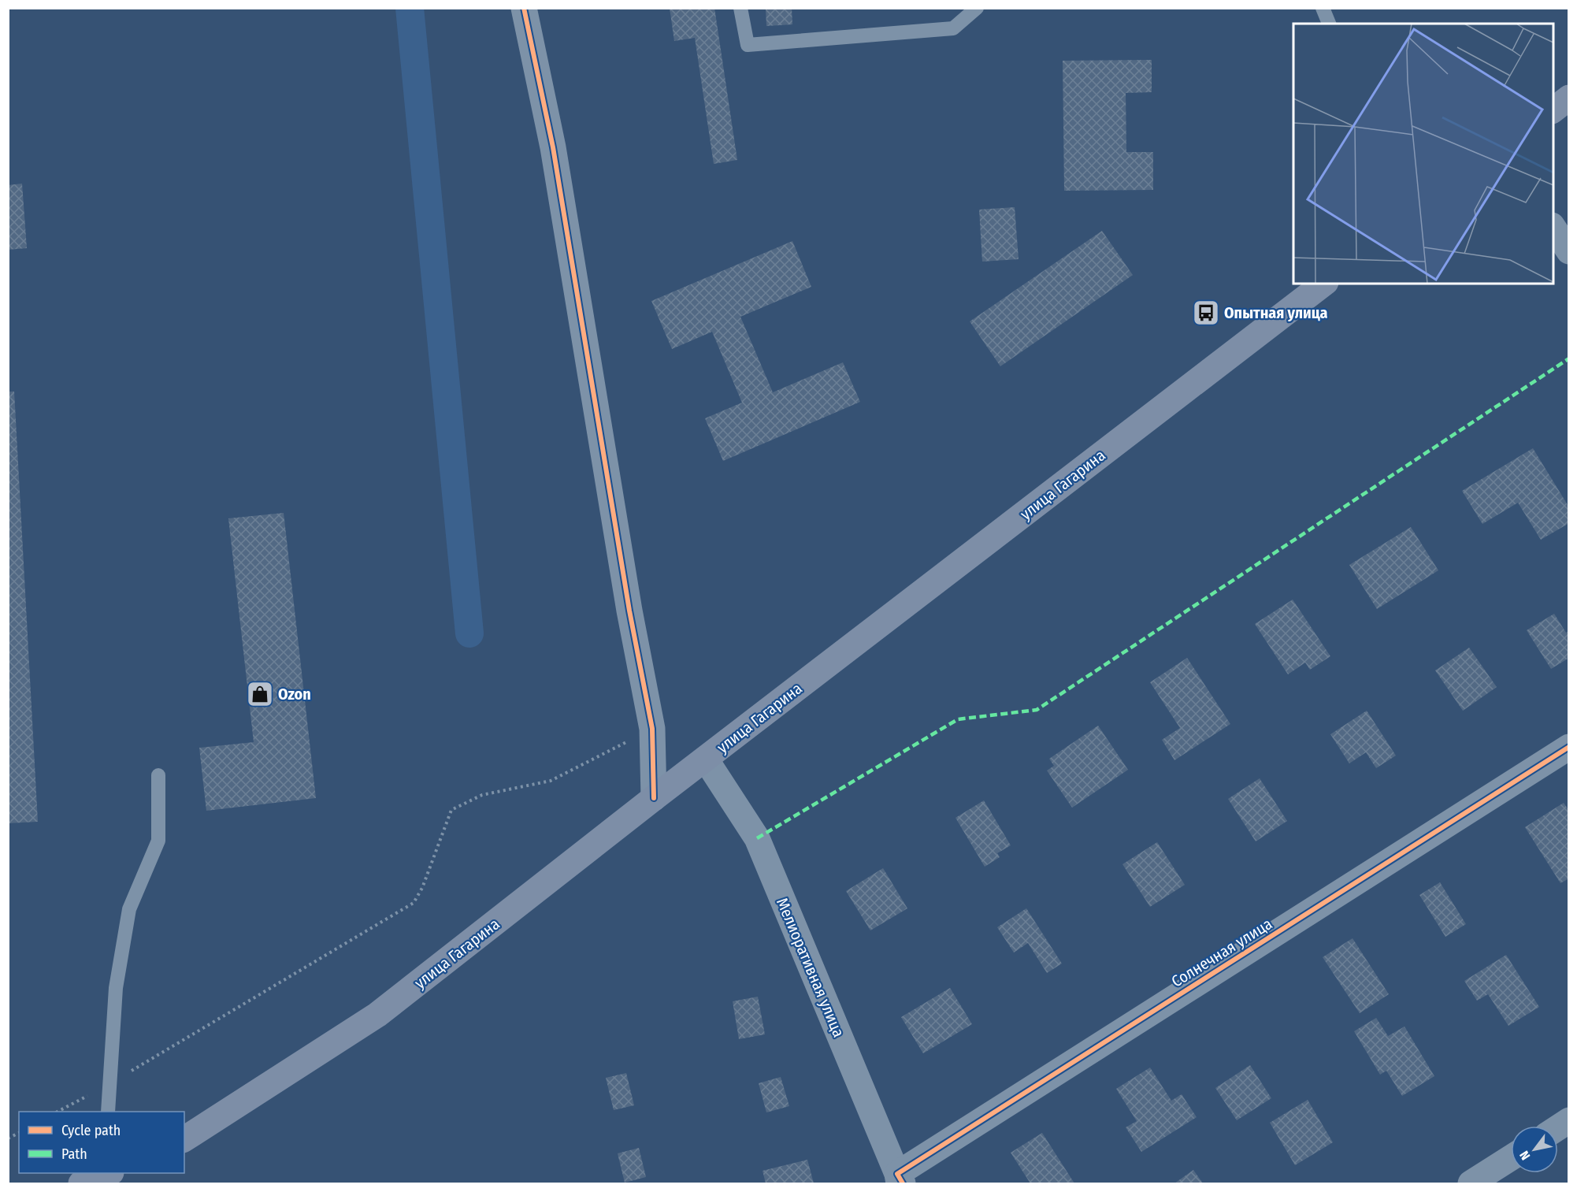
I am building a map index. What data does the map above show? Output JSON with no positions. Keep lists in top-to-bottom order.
{
  "streets": {
    "main road": ["улица Гагарина"],
    "street": ["Солнечная улица", "Мелиоративная улица"]
  },
  "crossings": [
    ["улица Гагарина", "Мелиоративная улица"],
    ["Солнечная улица", "Мелиоративная улица"]
  ],
  "places": {
    "bus stop": ["Опытная улица"],
    "shop": ["Ozon"]
  },
  "legend": ["Cycle path", "Path"],
  "north": "bottom left"
}
